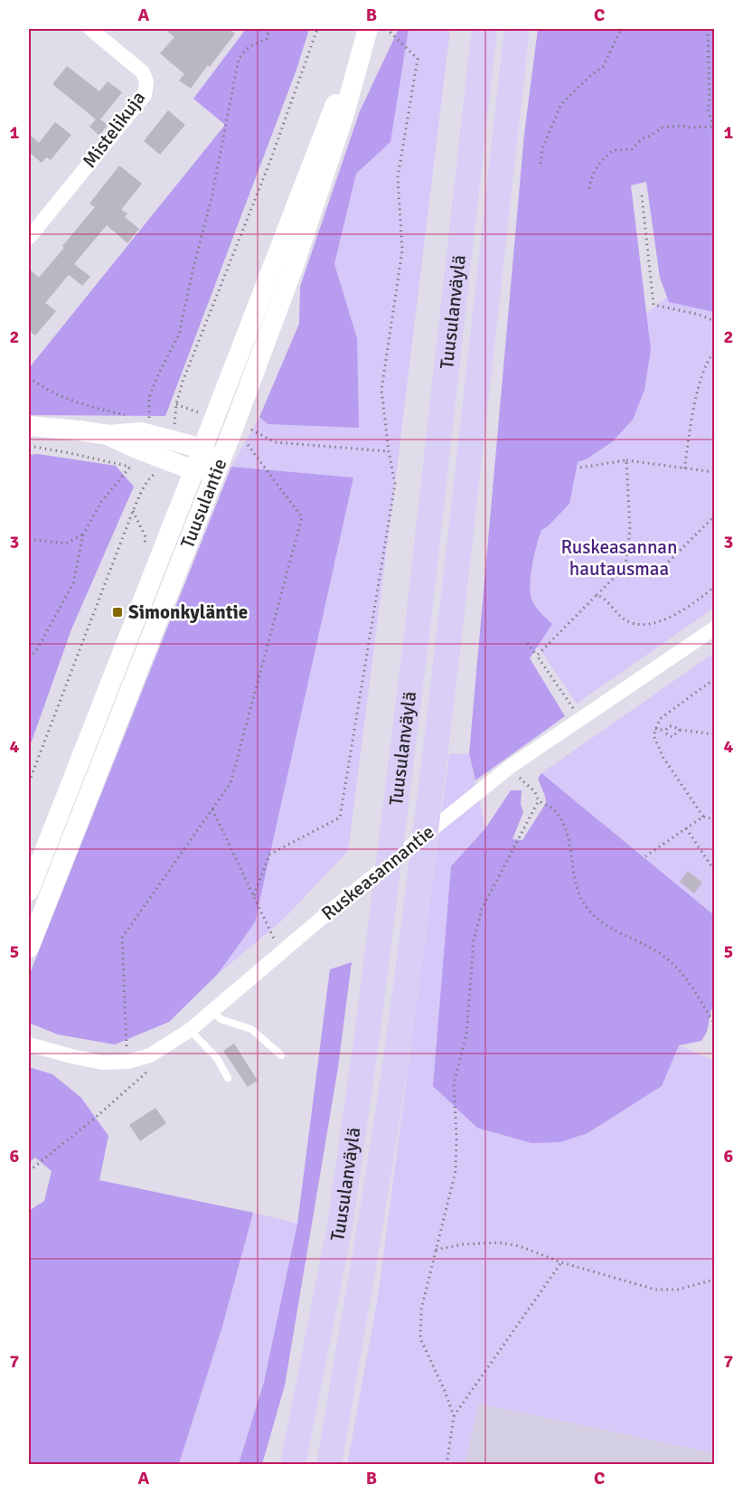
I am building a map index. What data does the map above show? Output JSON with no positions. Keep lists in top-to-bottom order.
{
  "streets": {
    "highway": ["Tuusulanväylä"],
    "main road": ["Tuusulantie"],
    "street": ["Mistelikuja", "Ruskeasannantie"]
  },
  "parks": ["Ruskeasannan hautausmaa"],
  "places": {
    "transit": ["Simonkyläntie"]
  },
  "grid": {
    "columns": ["A", "B", "C"],
    "rows": [
      "1",
      "2",
      "3",
      "4",
      "5",
      "6",
      "7"
    ]
  }
}
